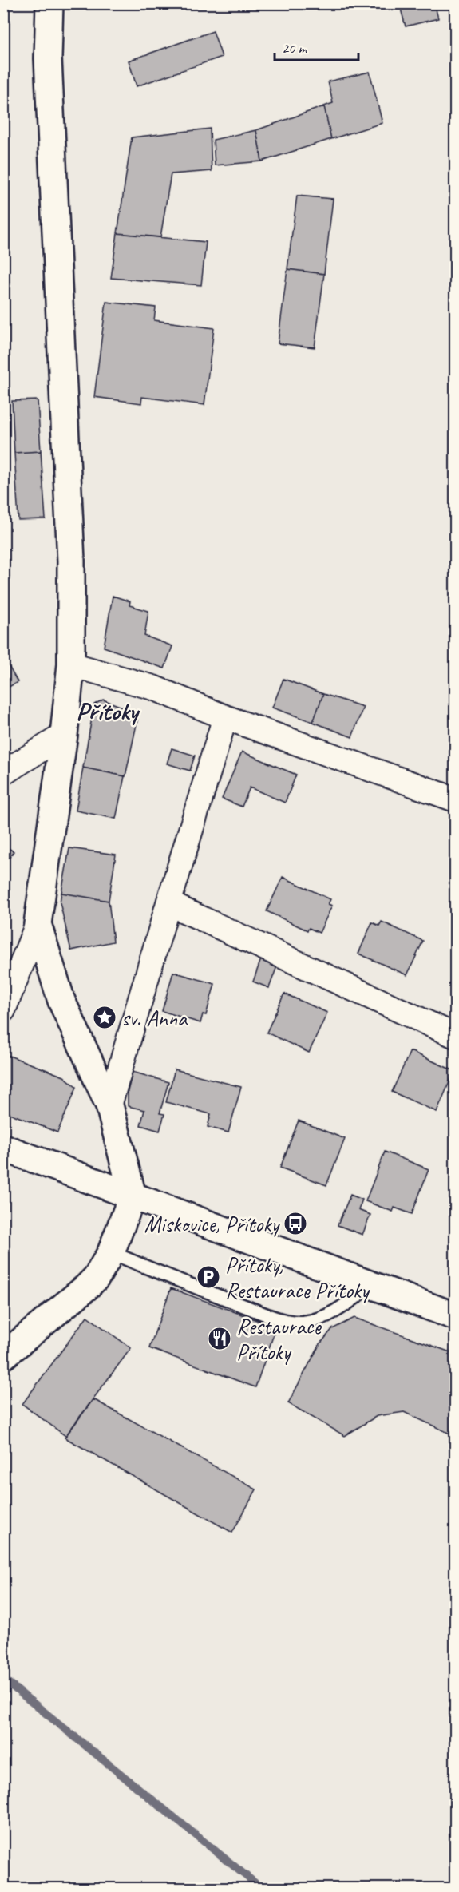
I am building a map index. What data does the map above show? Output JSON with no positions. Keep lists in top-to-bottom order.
{
  "districts": ["Přítoky"],
  "places": {
    "place": ["sv. Anna"],
    "bus stop": ["Miskovice, Přítoky"],
    "parking": ["Přítoky, Restaurace Přítoky"],
    "restaurant": ["Restaurace Přítoky"]
  },
  "scale_bar": "20 m"
}
